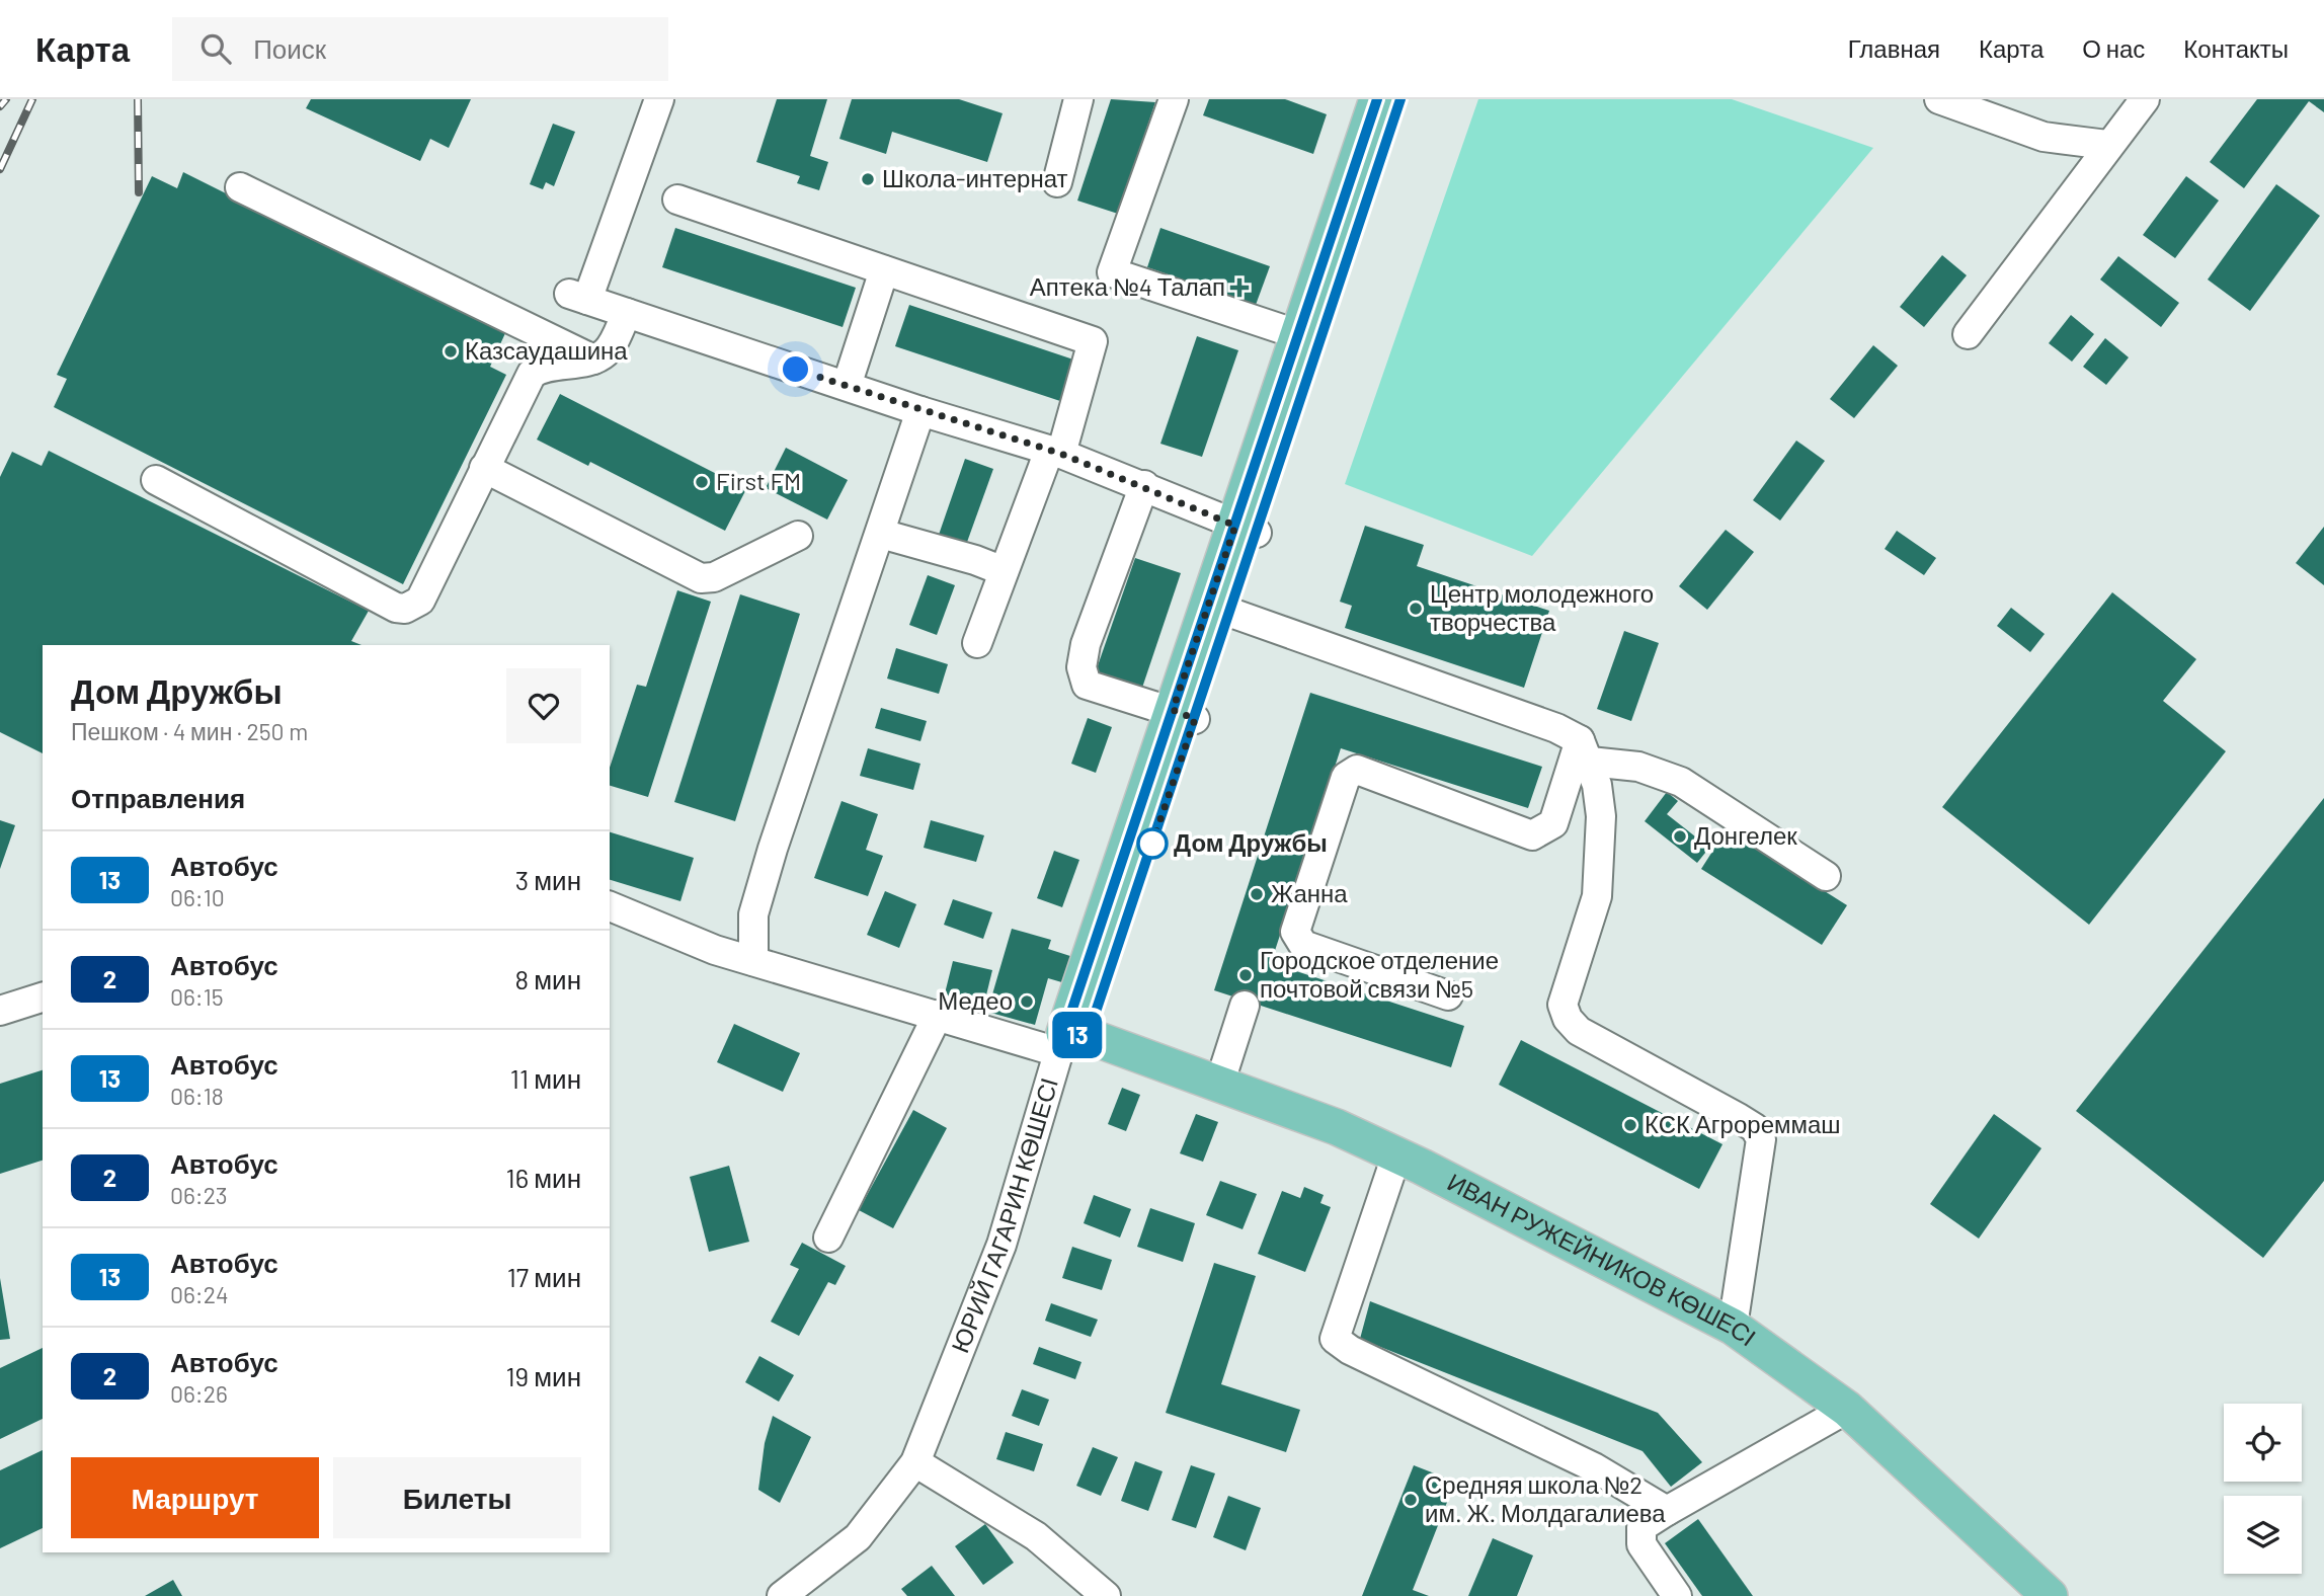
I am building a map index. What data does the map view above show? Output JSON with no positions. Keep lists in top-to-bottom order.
{
  "streets": {
    "main road": ["ЮРИЙ ГАГАРИН КӨШЕСІ", "ИВАН РУЖЕЙНИКОВ КӨШЕСІ"]
  },
  "crossings": [
    ["ЮРИЙ ГАГАРИН КӨШЕСІ", "ИВАН РУЖЕЙНИКОВ КӨШЕСІ"]
  ],
  "places": {
    "other": [
      "Школа-интернат",
      "Казсаудашина",
      "First FM",
      "Центр молодежного творчества",
      "Донгелек",
      "Дом Дружбы",
      "Жанна",
      "Городское отделение почтовой связи №5",
      "Медео",
      "КСК Агрореммаш",
      "Средняя школа №2 им. Ж. Молдагалиева"
    ],
    "health": ["Аптека №4 Талап"]
  },
  "lines": ["bus line 13"],
  "page": {
    "header": "Карта",
    "search": "Поиск",
    "nav": [
      "Главная",
      "Карта",
      "О нас",
      "Контакты"
    ],
    "on_map": "13",
    "heading": [
      ["Дом Дружбы", "Пешком · 4 мин · 250 m"],
      "Отправления"
    ],
    "list": [
      {
        "mark": "13",
        "name": "Автобус",
        "note": "06:10",
        "value": "3 мин"
      },
      {
        "mark": "2",
        "name": "Автобус",
        "note": "06:15",
        "value": "8 мин"
      },
      {
        "mark": "13",
        "name": "Автобус",
        "note": "06:18",
        "value": "11 мин"
      },
      {
        "mark": "2",
        "name": "Автобус",
        "note": "06:23",
        "value": "16 мин"
      },
      {
        "mark": "13",
        "name": "Автобус",
        "note": "06:24",
        "value": "17 мин"
      },
      {
        "mark": "2",
        "name": "Автобус",
        "note": "06:26",
        "value": "19 мин"
      }
    ],
    "buttons": ["Маршрут", "Билеты"]
  }
}
